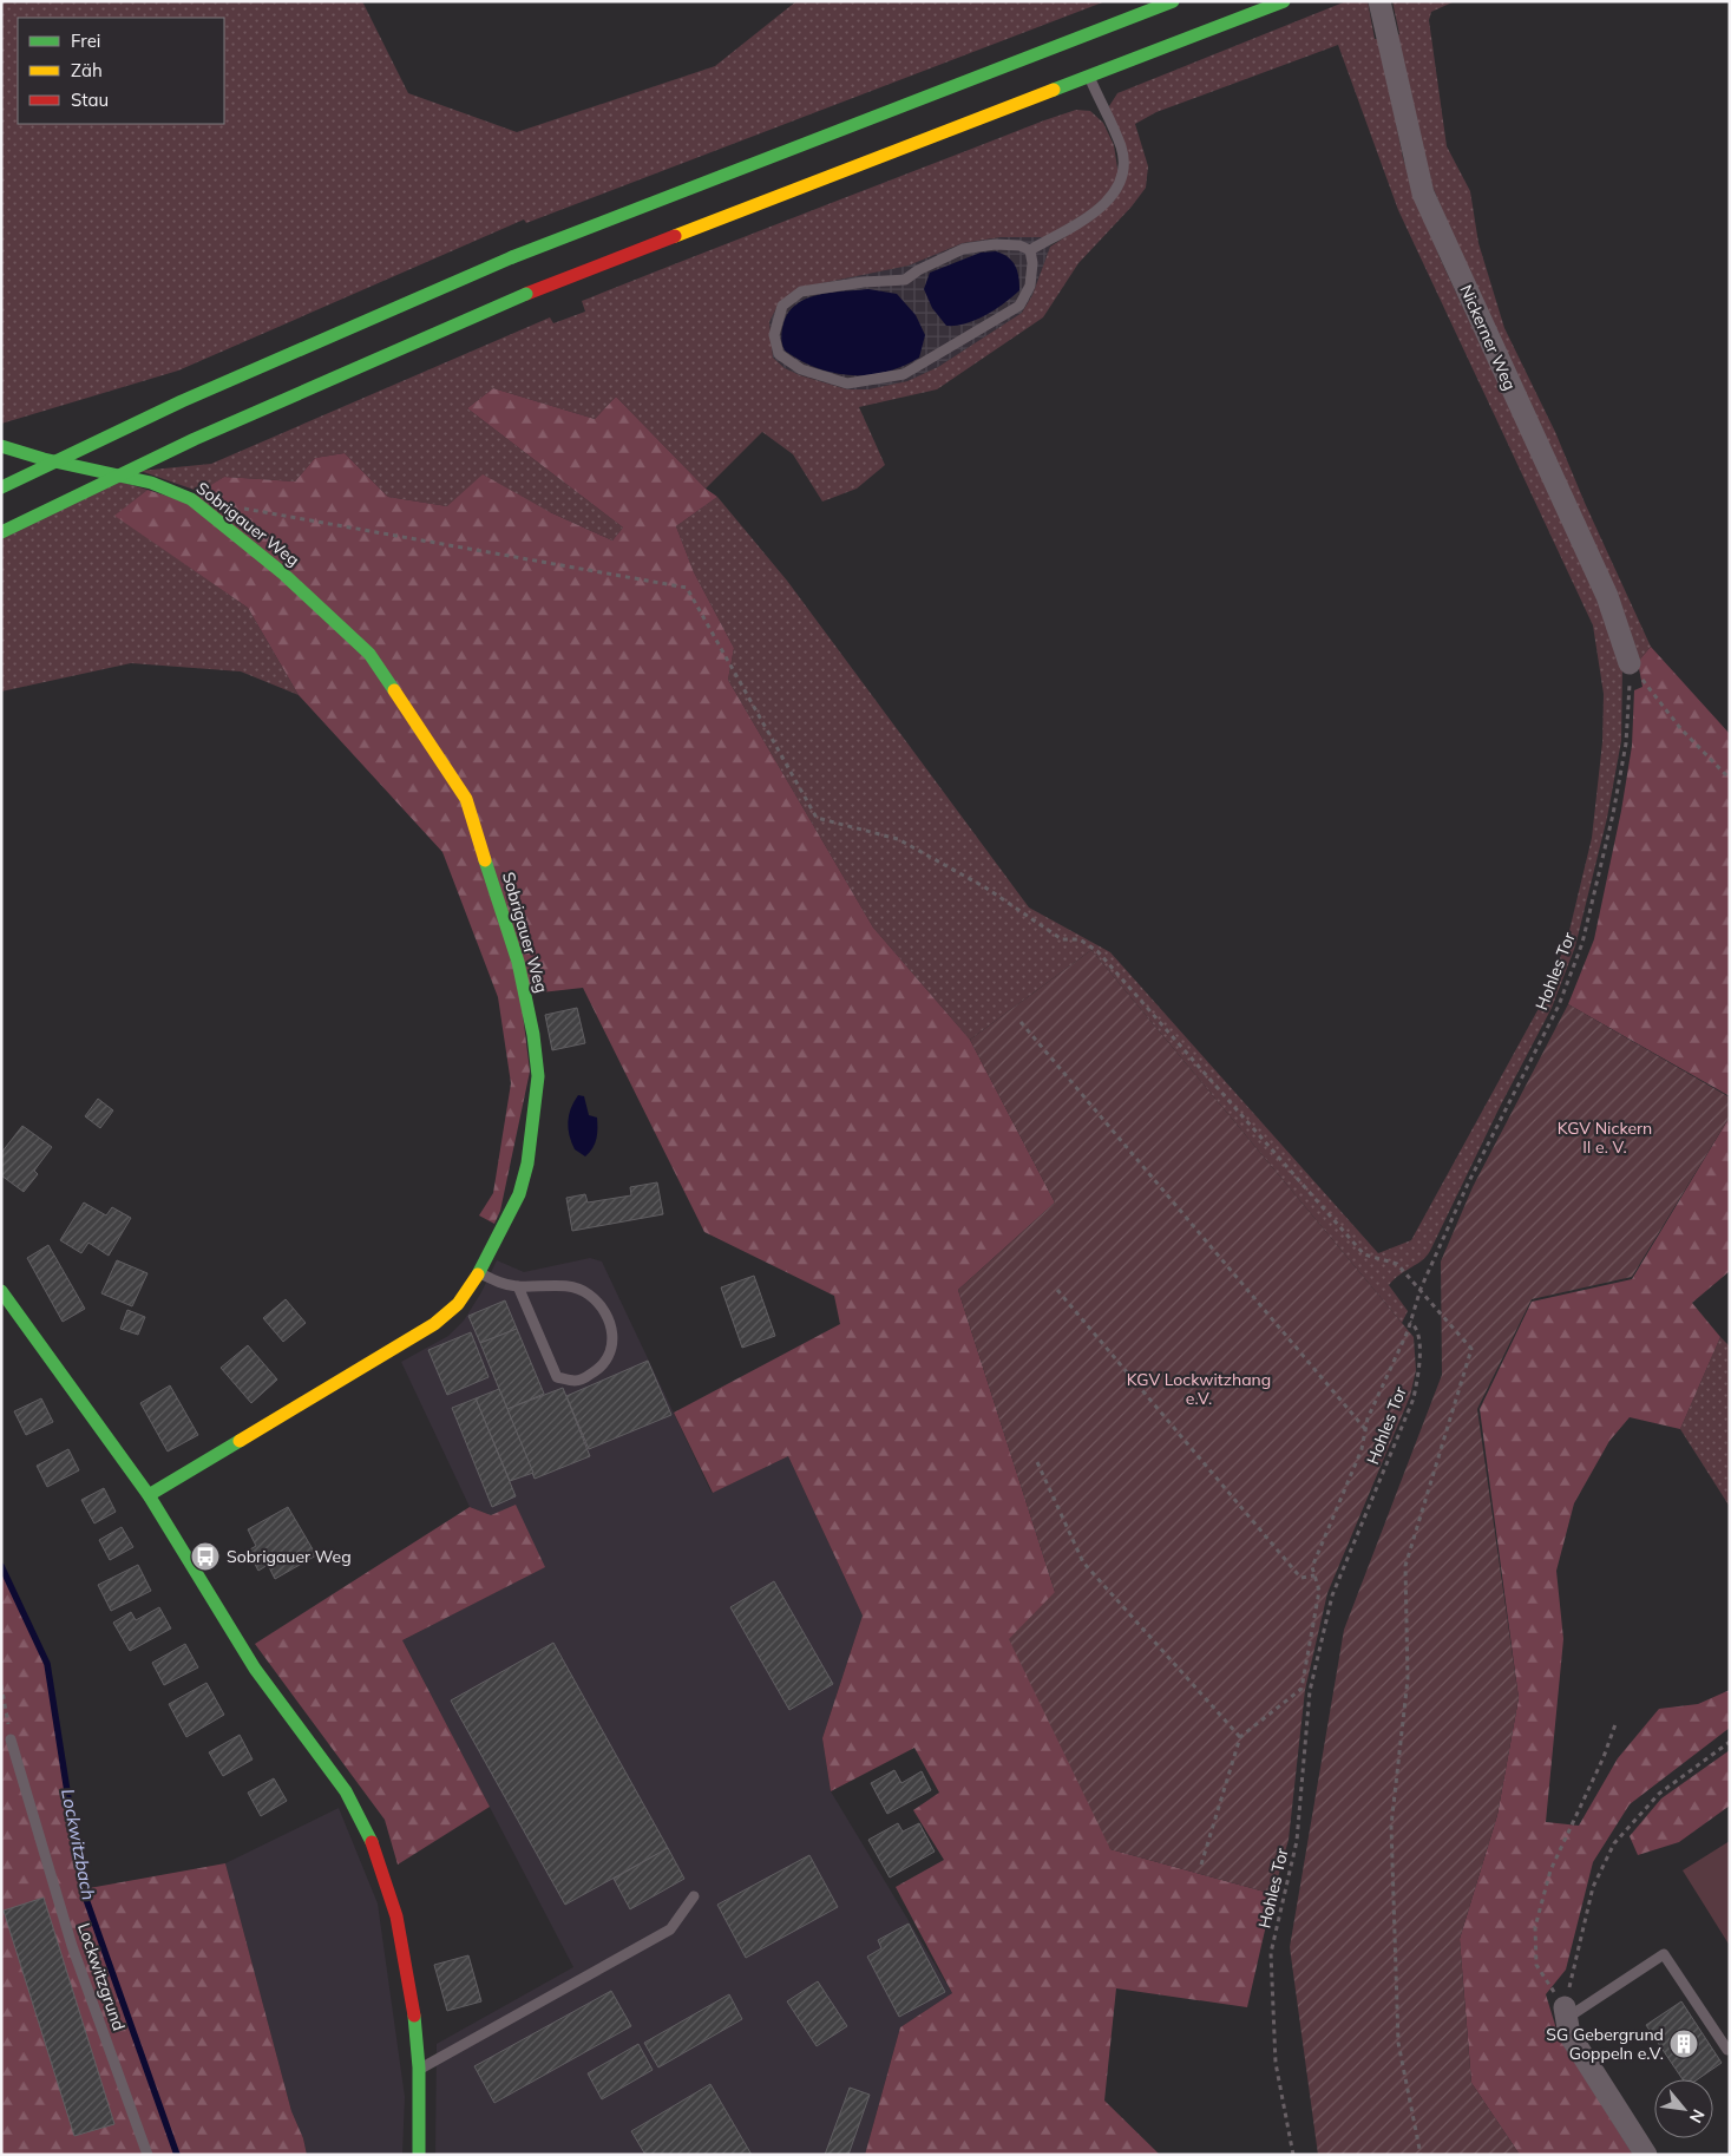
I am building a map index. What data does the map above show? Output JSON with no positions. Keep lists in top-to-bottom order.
{
  "streets": {
    "main road": ["Sobrigauer Weg"],
    "street": ["Nickerner Weg"],
    "lane": ["Lockwitzgrund"],
    "path": ["Hohles Tor"]
  },
  "crossings": [
    ["Nickerner Weg", "Hohles Tor"]
  ],
  "water": ["Lockwitzbach"],
  "parks": ["KGV Nickern II e. V.", "KGV Lockwitzhang e.V."],
  "places": {
    "bus stop": ["Sobrigauer Weg"],
    "building": ["SG Gebergrund Goppeln e.V."]
  },
  "legend": ["Frei", "Zäh", "Stau"],
  "north": "bottom right"
}
